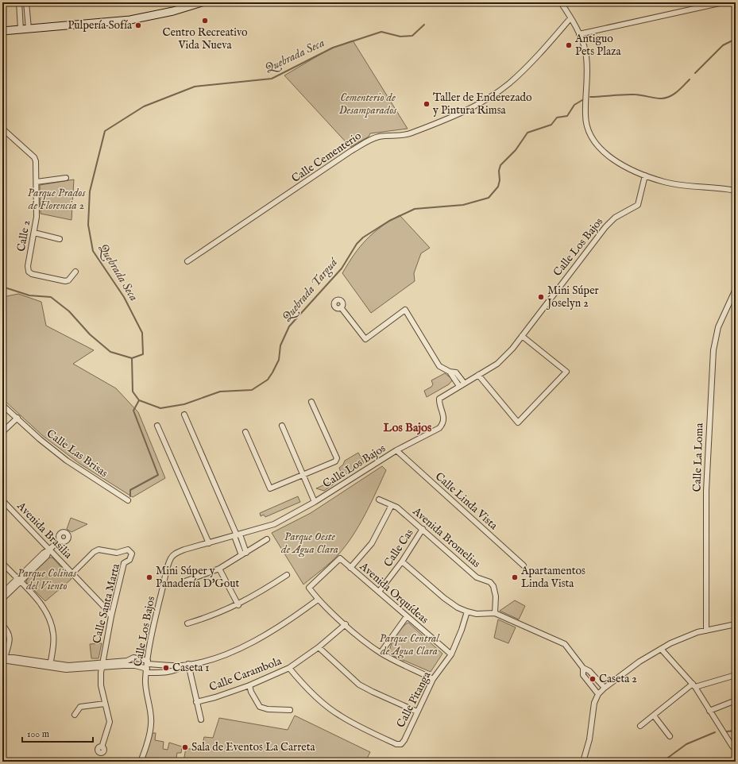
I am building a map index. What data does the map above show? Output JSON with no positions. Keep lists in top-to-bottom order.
{
  "streets": {
    "street": [
      "Calle Cementerio",
      "Calle 2",
      "Calle Los Bajos",
      "Calle Las Brisas",
      "Calle La Loma",
      "Calle Linda Vista",
      "Avenida Brasilia",
      "Avenida Bromelias",
      "Calle Cas",
      "Avenida Orquídeas",
      "Calle Santa Marta",
      "Calle Carambola",
      "Calle Pitanga"
    ]
  },
  "crossings": [
    ["Calle Los Bajos", "Calle Linda Vista"],
    ["Avenida Brasilia", "Calle Santa Marta"],
    ["Avenida Bromelias", "Calle Cas"],
    ["Calle Cas", "Avenida Orquídeas"],
    ["Avenida Orquídeas", "Calle Pitanga"],
    ["Calle Carambola", "Calle Pitanga"]
  ],
  "districts": ["Los Bajos"],
  "water": ["Quebrada Seca", "Quebrada Targuá"],
  "parks": [
    "Cementerio de Desamparados",
    "Parque Prados de Florencia 2",
    "Parque Oeste de Agua Clara",
    "Parque Colinas del Viento",
    "Parque Central de Agua Clara"
  ],
  "places": [
    "Centro Recreativo Vida Nueva",
    "Pulpería Sofía",
    "Antiguo Pets Plaza",
    "Taller de Enderezado y Pintura Rimsa",
    "Mini Súper Joselyn 2",
    "Mini Súper y Panadería D'Gout",
    "Apartamentos Linda Vista",
    "Caseta 1",
    "Caseta 2",
    "Sala de Eventos La Carreta"
  ],
  "scale_bar": "100 m"
}
